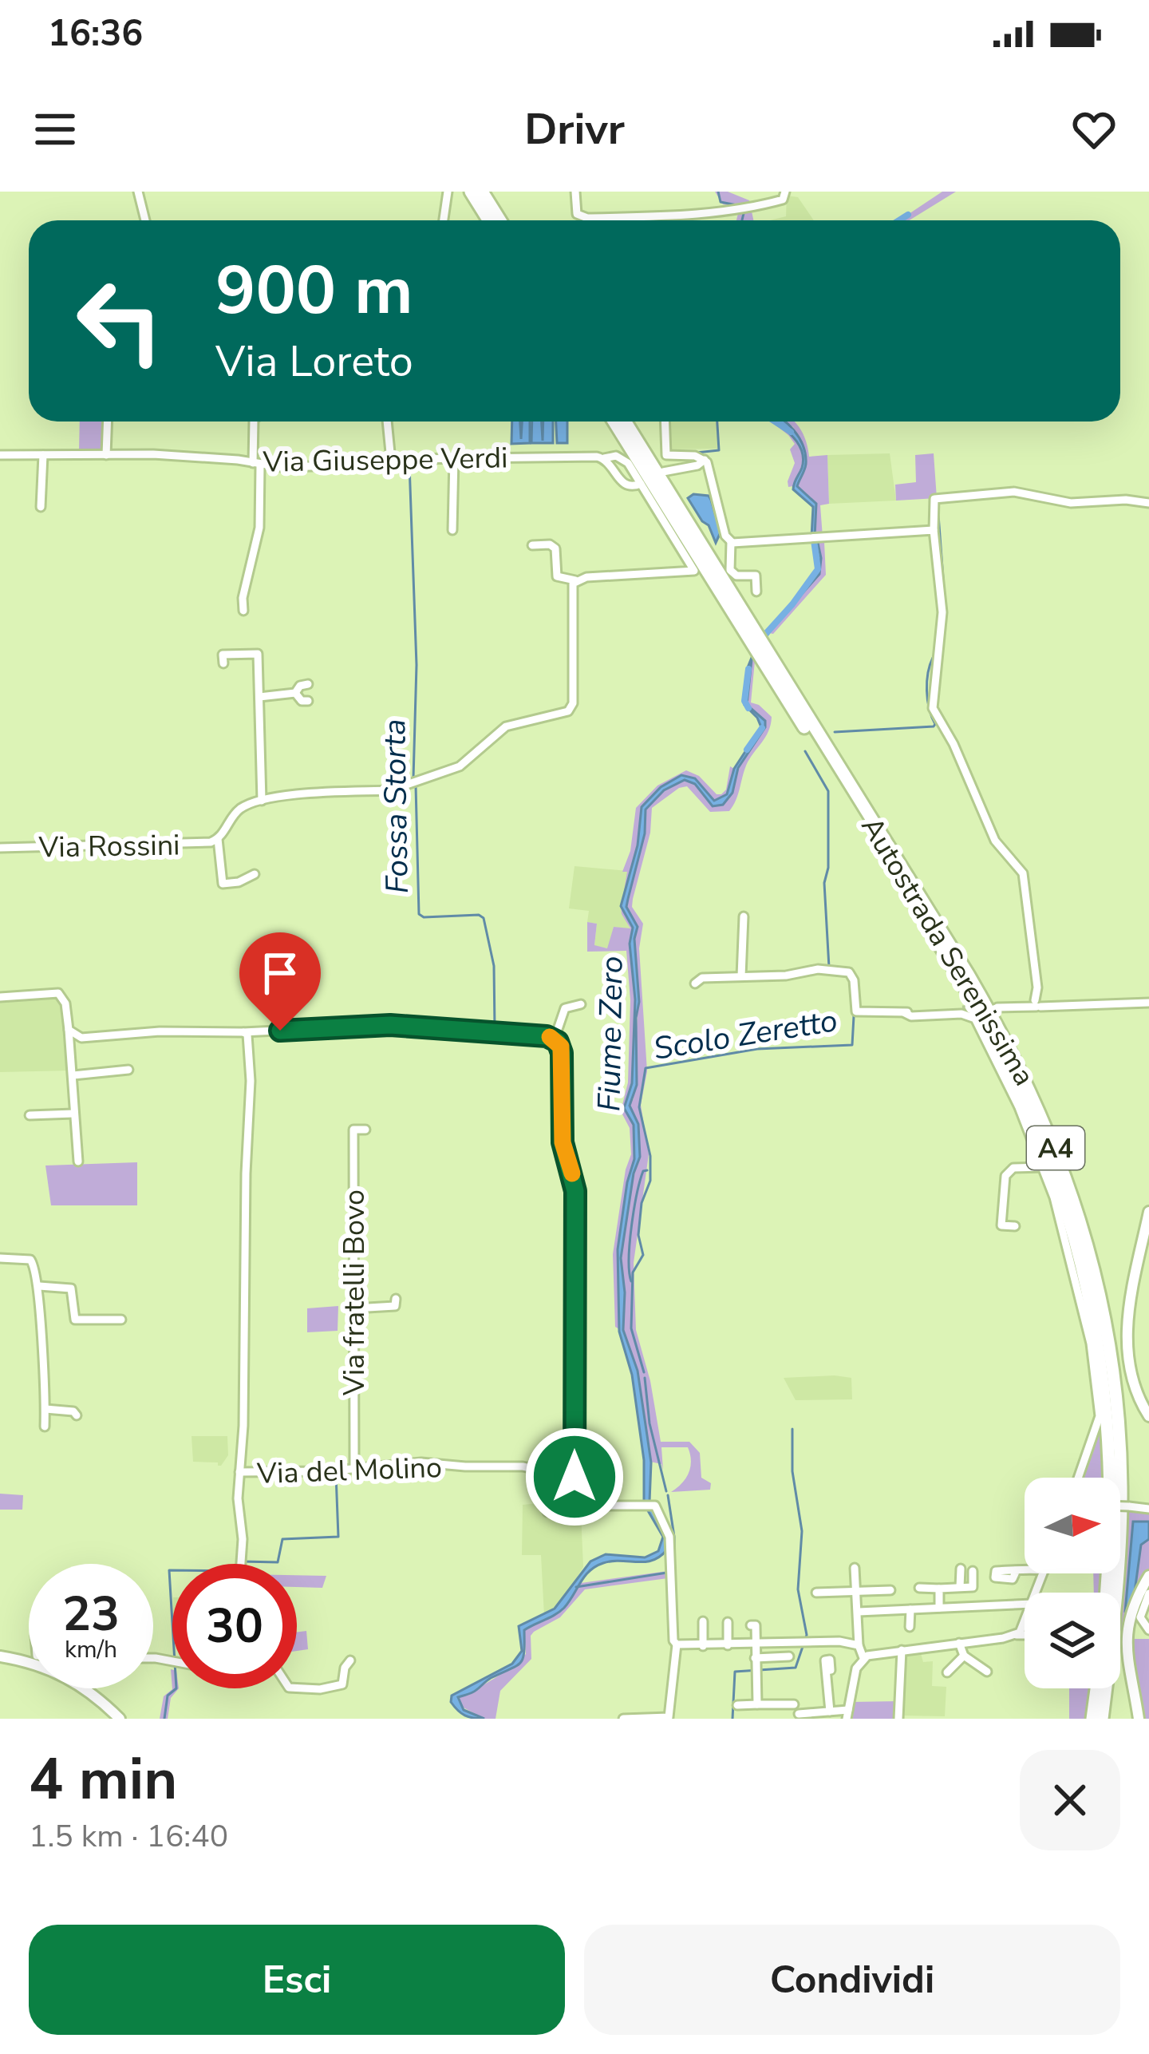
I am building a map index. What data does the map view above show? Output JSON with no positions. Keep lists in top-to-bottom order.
{
  "streets": {
    "highway": ["Autostrada Serenissima", "A4"],
    "street": [
      "Via Giuseppe Verdi",
      "Via Rossini",
      "Via fratelli Bovo",
      "Via del Molino"
    ]
  },
  "crossings": [
    ["Via fratelli Bovo", "Via del Molino"]
  ],
  "water": ["Fossa Storta", "Fiume Zero", "Scolo Zeretto"],
  "north": "right",
  "page": {
    "status": "16:36",
    "header": "Drivr",
    "turn": ["900 m", "Via Loreto"],
    "speed": "23 km/h",
    "limit": "30",
    "heading": ["4 min", "1.5 km · 16:40"],
    "buttons": ["Esci", "Condividi"]
  }
}
